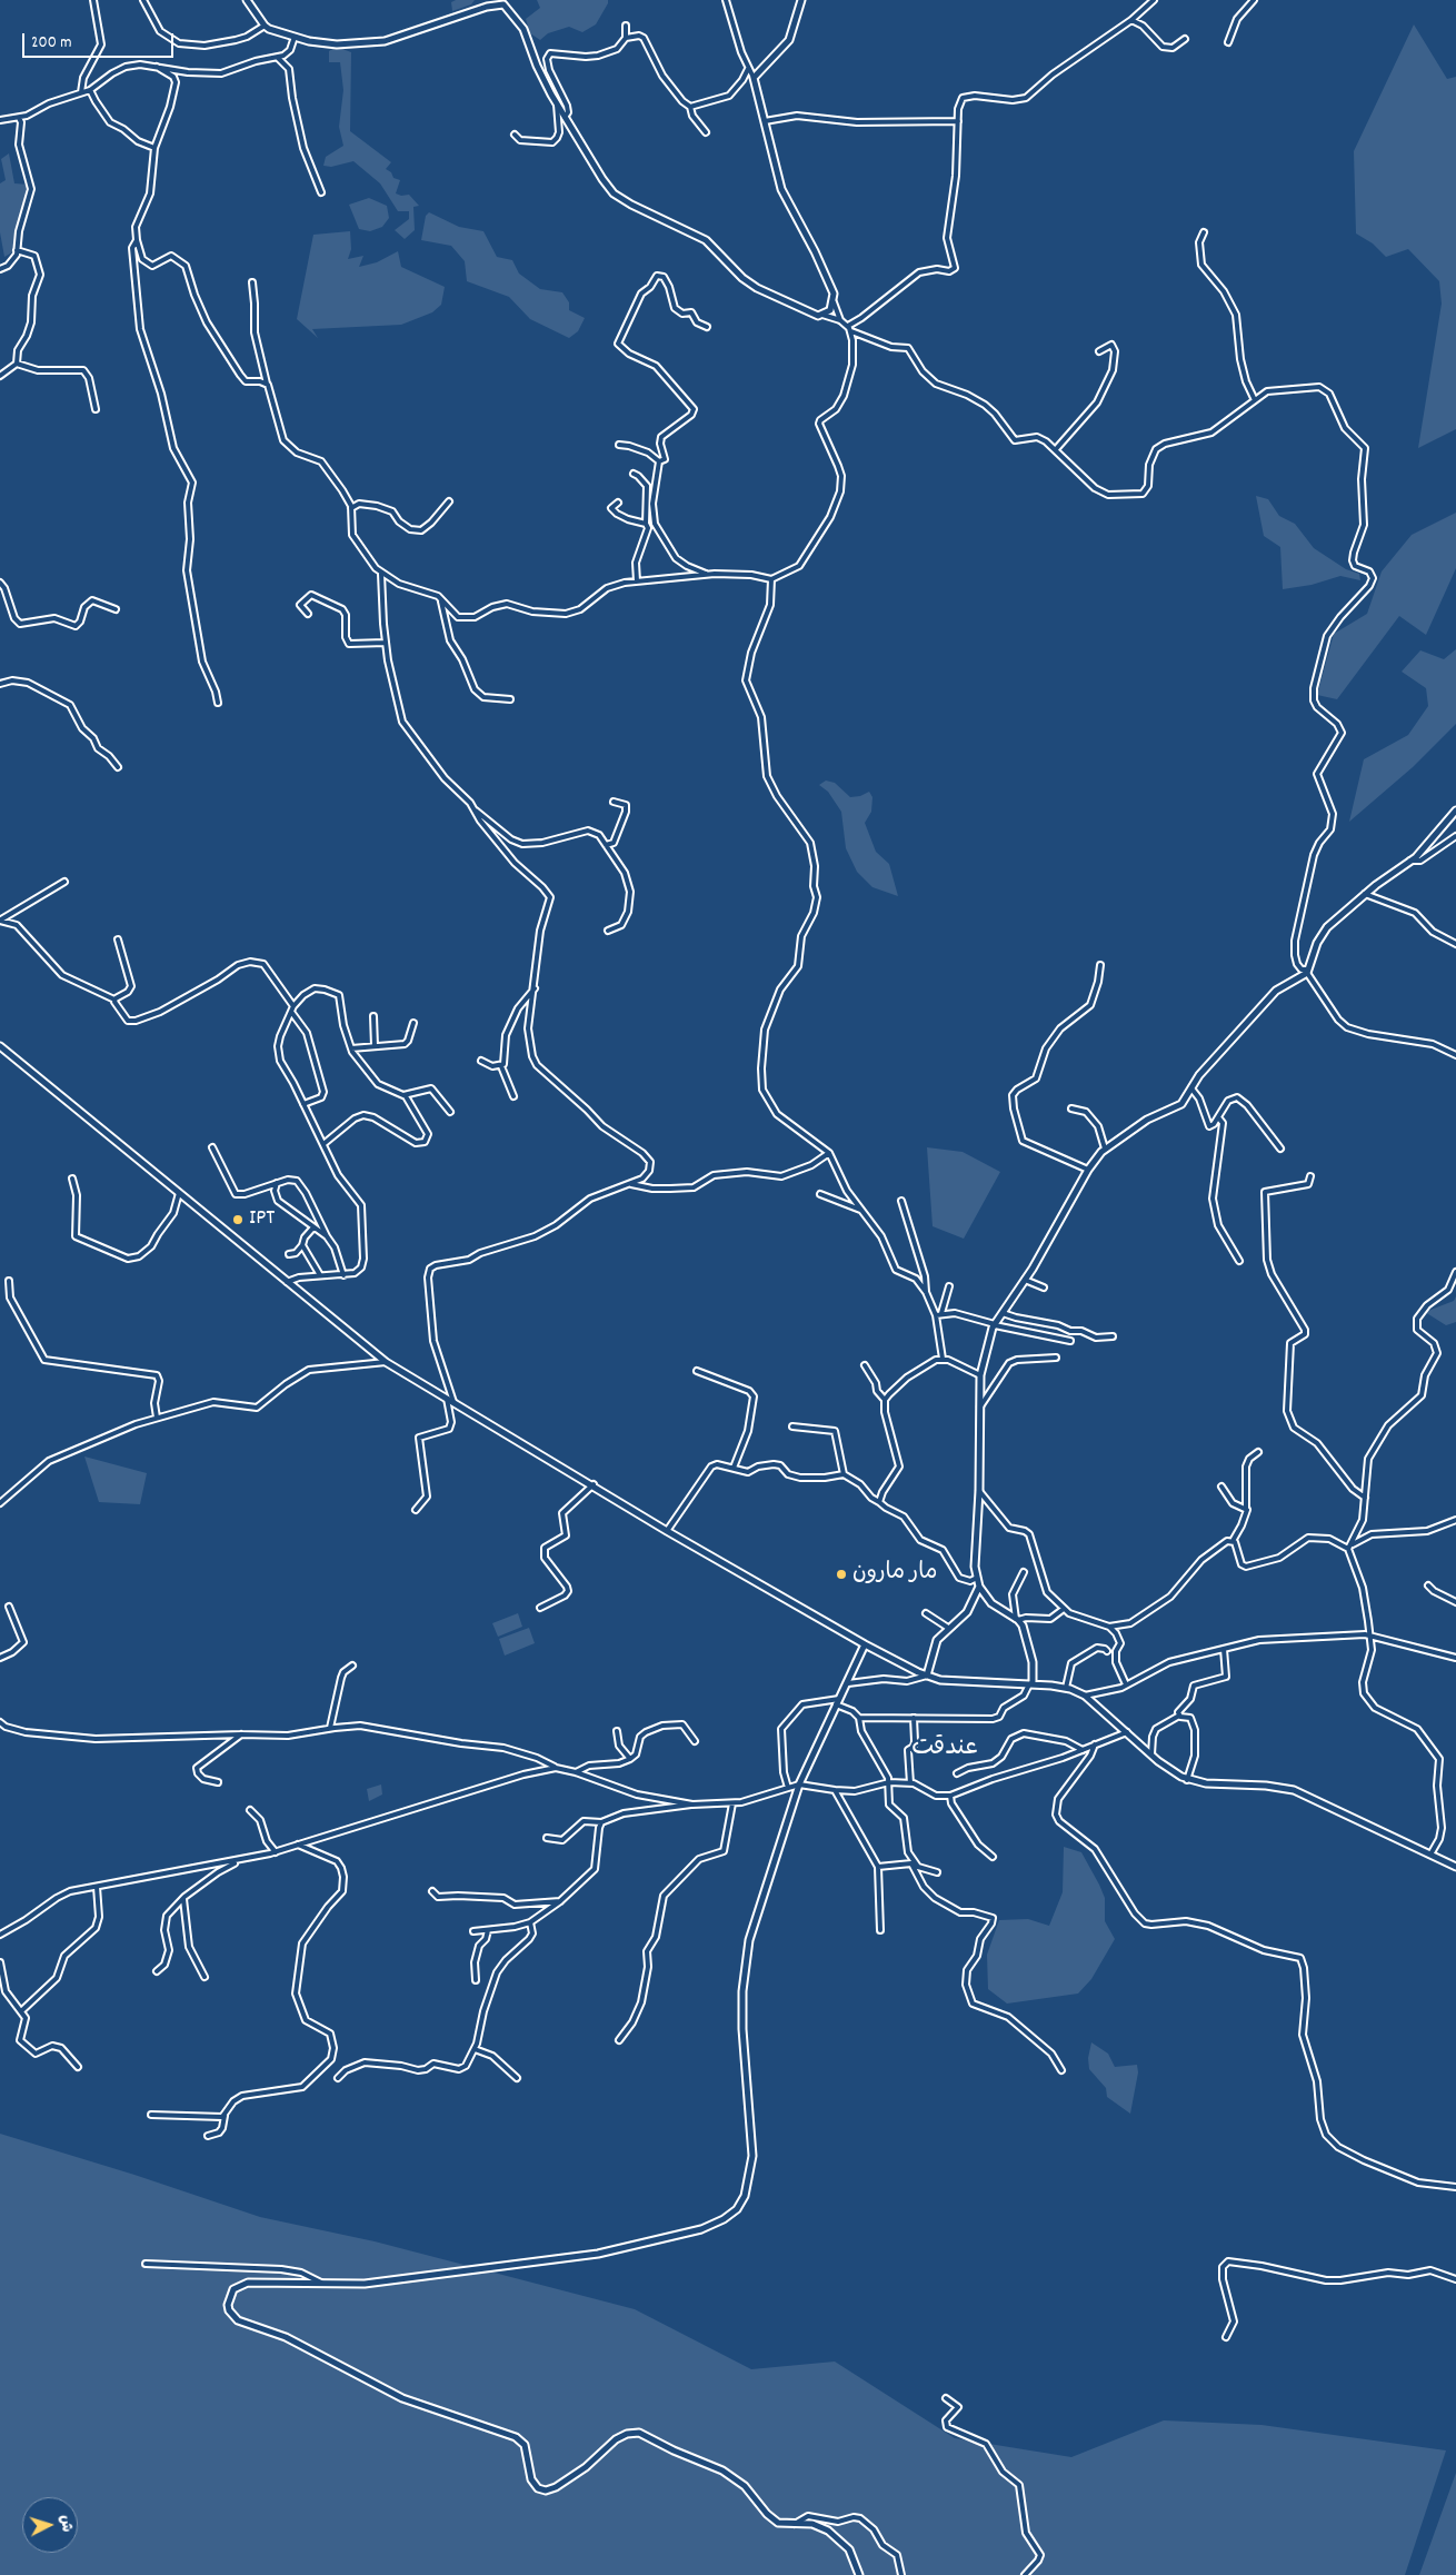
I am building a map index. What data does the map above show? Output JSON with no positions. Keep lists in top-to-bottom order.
{
  "districts": ["عندقت"],
  "places": ["IPT", "مار مارون"],
  "scale_bar": "200 m",
  "north": "right"
}
